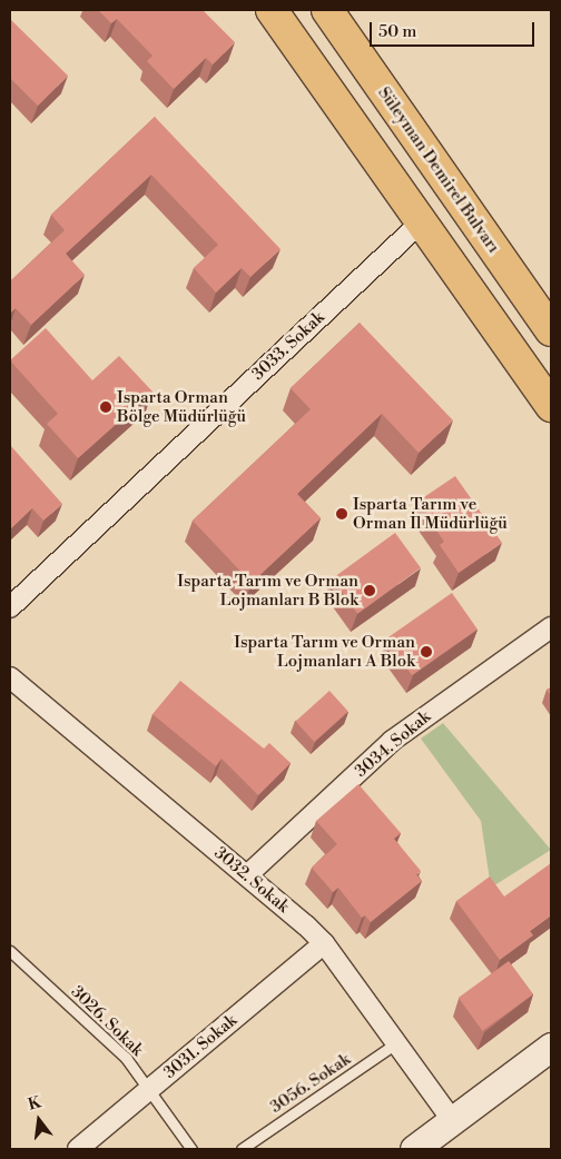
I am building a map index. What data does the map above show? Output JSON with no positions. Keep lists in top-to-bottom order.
{
  "streets": {
    "main road": ["Süleyman Demirel Bulvarı"],
    "street": [
      "3033. Sokak",
      "3034. Sokak",
      "3032. Sokak",
      "3031. Sokak"
    ],
    "lane": ["3026. Sokak", "3056. Sokak"]
  },
  "crossings": [
    ["3034. Sokak", "3032. Sokak"],
    ["3032. Sokak", "3031. Sokak"],
    ["3032. Sokak", "3056. Sokak"],
    ["3026. Sokak", "3031. Sokak"]
  ],
  "places": [
    "Isparta Orman Bölge Müdürlüğü",
    "Isparta Tarım ve Orman İl Müdürlüğü",
    "Isparta Tarım ve Orman Lojmanları B Blok",
    "Isparta Tarım ve Orman Lojmanları A Blok"
  ],
  "scale_bar": "50 m",
  "north": "top"
}
